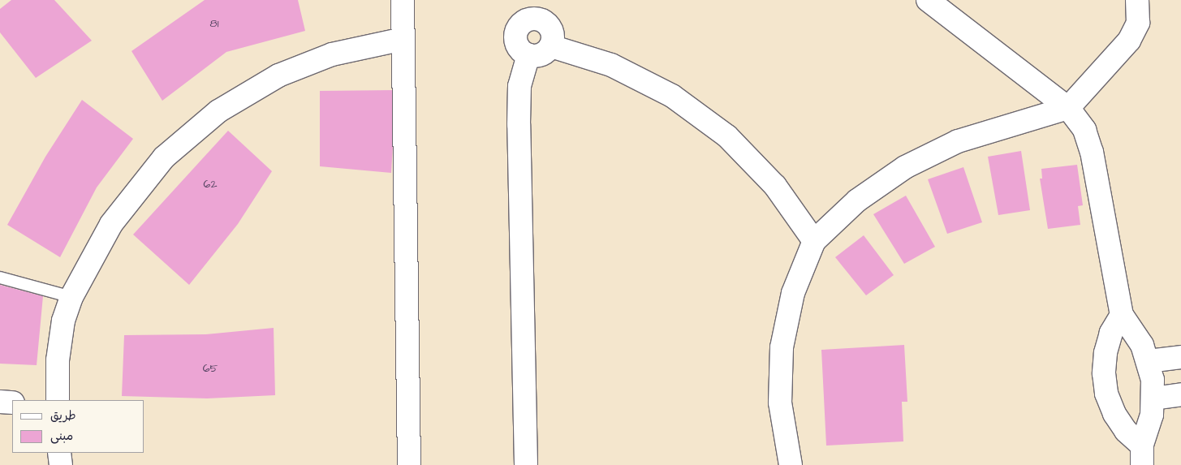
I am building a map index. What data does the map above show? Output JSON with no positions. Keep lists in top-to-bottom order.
{
  "house_numbers": ["81", "62", "65"],
  "legend": ["طريق", "مبنى"]
}
